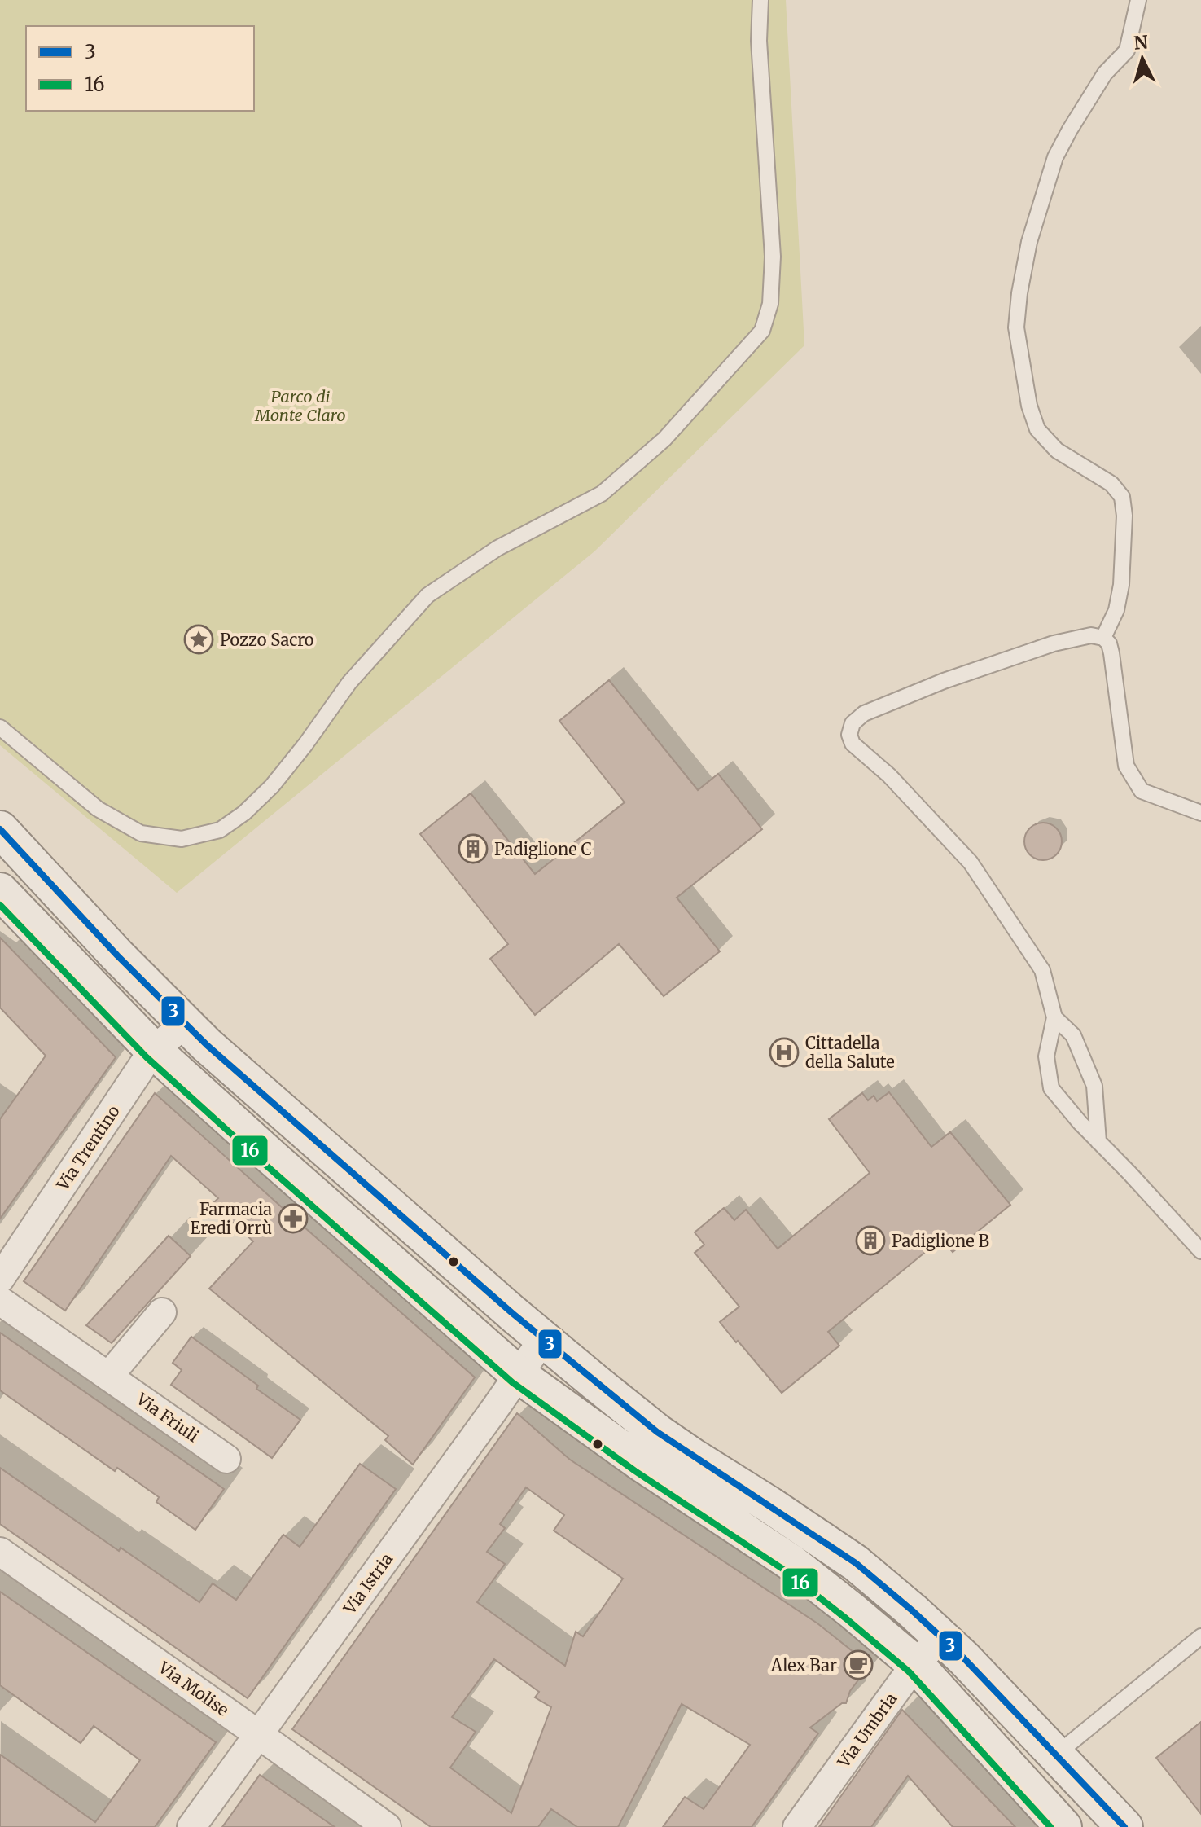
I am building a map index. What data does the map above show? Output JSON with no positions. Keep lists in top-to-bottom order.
{
  "streets": {
    "street": [
      "Via Trentino",
      "Via Friuli",
      "Via Istria",
      "Via Molise",
      "Via Umbria"
    ]
  },
  "crossings": [
    ["Via Istria", "Via Molise"]
  ],
  "parks": ["Parco di Monte Claro"],
  "places": {
    "place": ["Pozzo Sacro"],
    "building": ["Padiglione C", "Padiglione B"],
    "hospital": ["Cittadella della Salute"],
    "pharmacy": ["Farmacia Eredi Orrù"],
    "cafe": ["Alex Bar"]
  },
  "lines": ["transit line 3", "transit line 16"],
  "legend": ["3", "16"],
  "north": "top"
}
